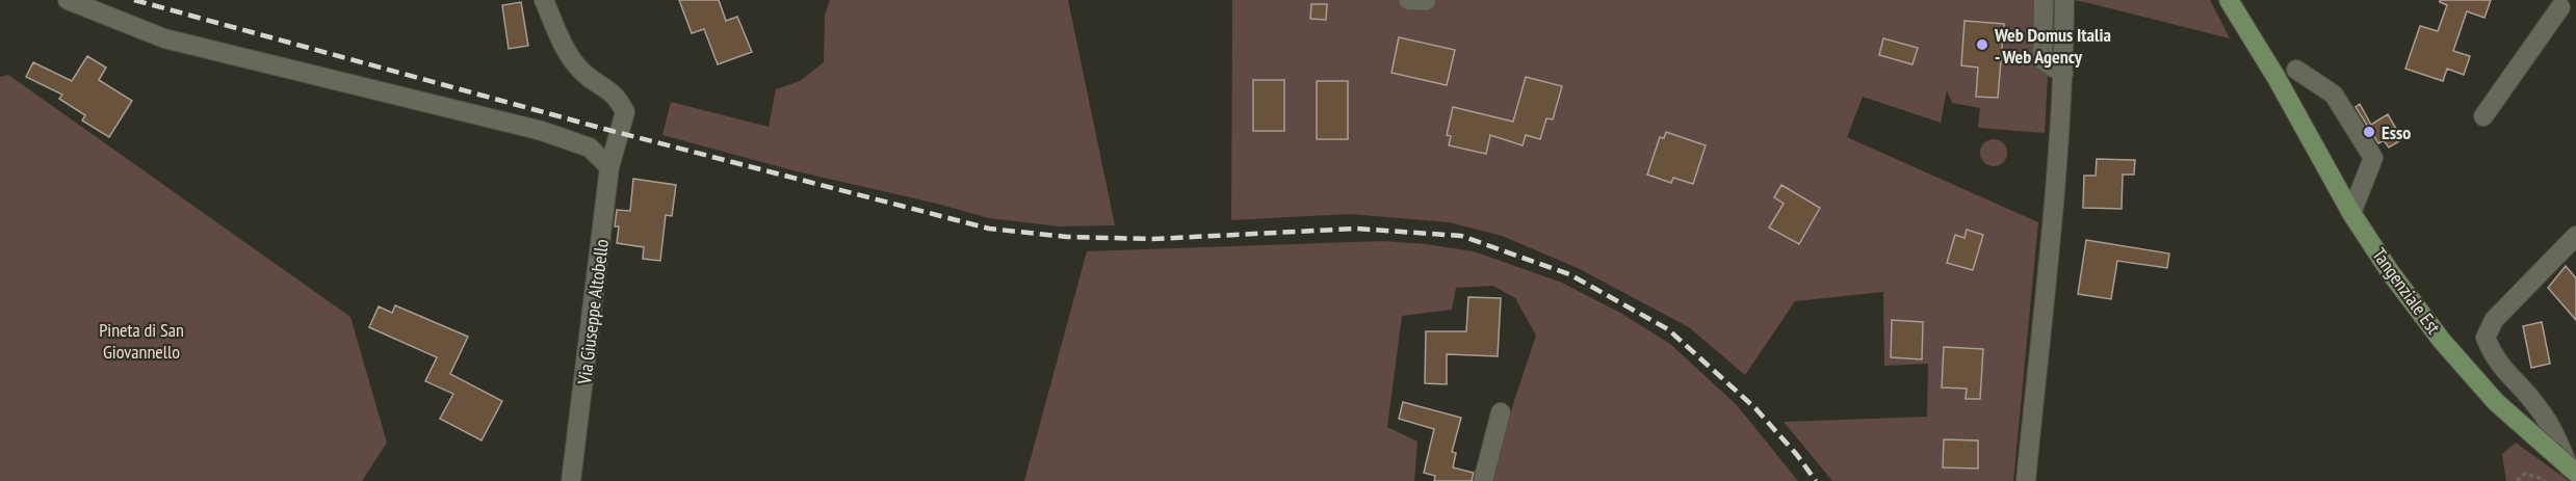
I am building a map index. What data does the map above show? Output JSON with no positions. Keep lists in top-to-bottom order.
{
  "streets": {
    "main road": ["Tangenziale Est"],
    "street": ["Via Giuseppe Altobello"]
  },
  "parks": ["Pineta di San Giovannello"],
  "places": ["Web Domus Italia - Web Agency", "Esso"]
}
